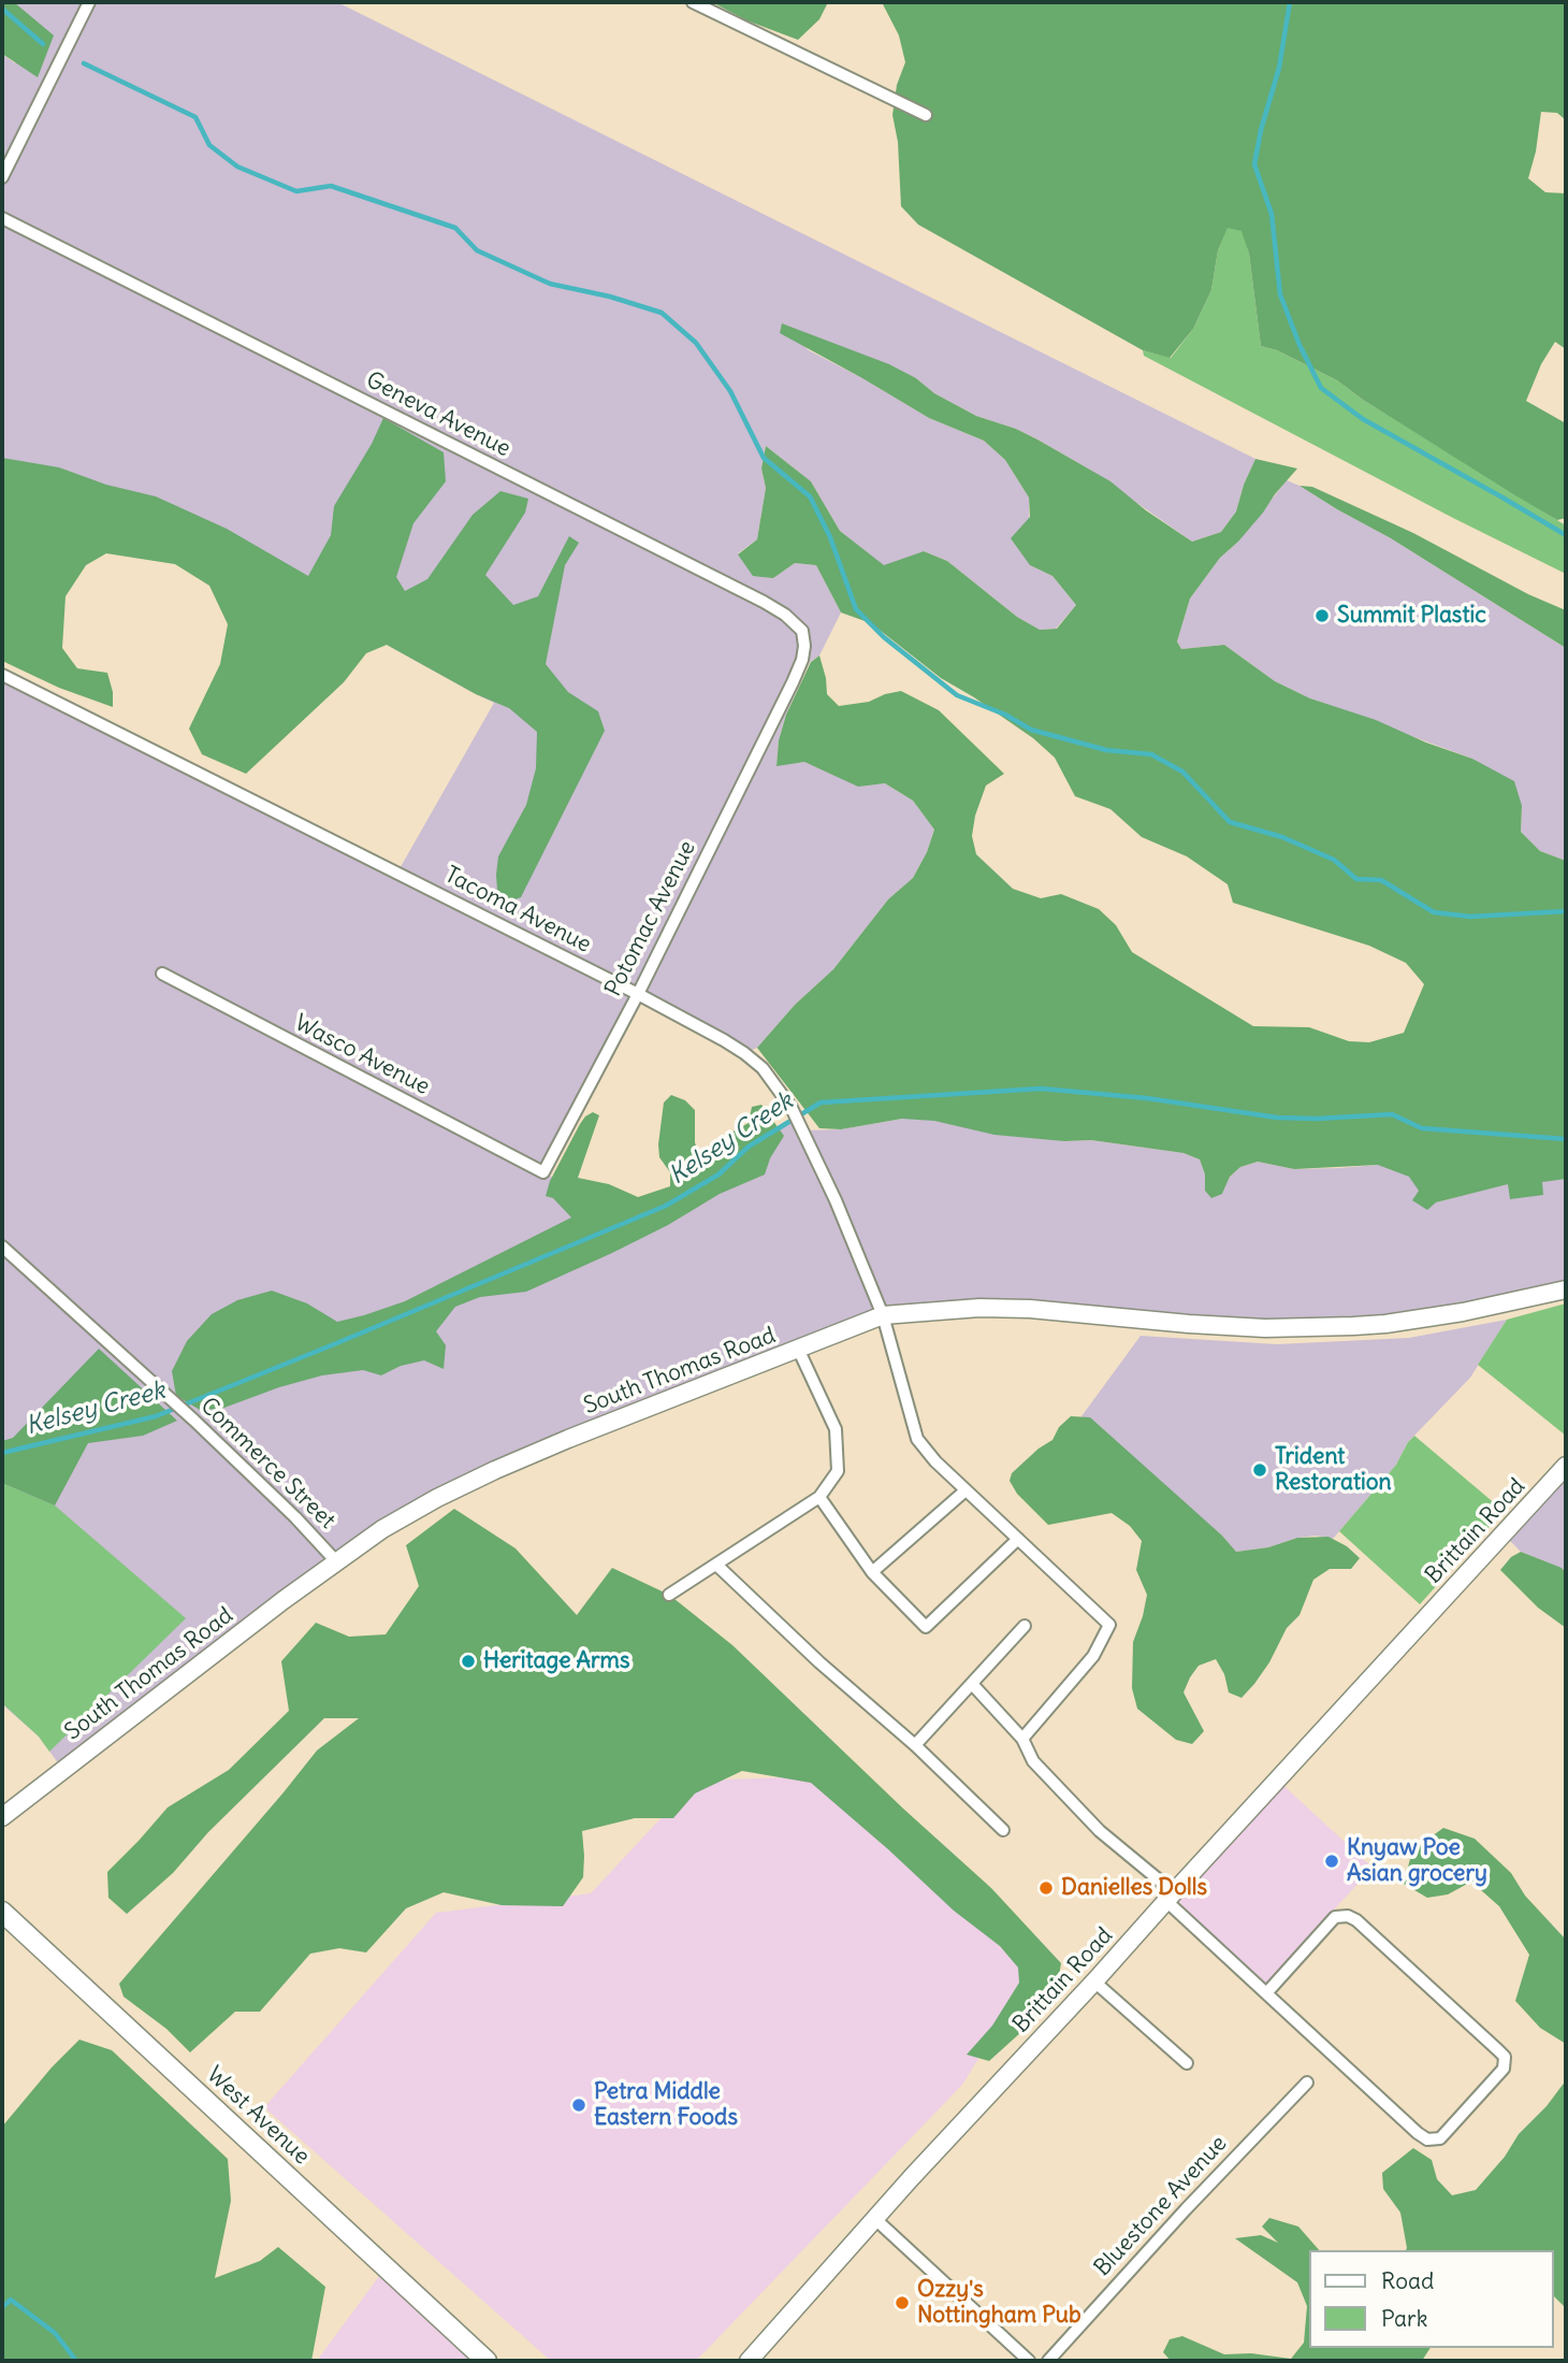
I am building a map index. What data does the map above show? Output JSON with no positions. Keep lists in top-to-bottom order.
{
  "streets": {
    "main road": ["West Avenue"],
    "street": [
      "Geneva Avenue",
      "Tacoma Avenue",
      "Potomac Avenue",
      "Wasco Avenue",
      "South Thomas Road",
      "Commerce Street",
      "Brittain Road",
      "Bluestone Avenue"
    ]
  },
  "crossings": [
    ["Geneva Avenue", "Potomac Avenue"],
    ["Tacoma Avenue", "Potomac Avenue"],
    ["Tacoma Avenue", "South Thomas Road"],
    ["Potomac Avenue", "Wasco Avenue"],
    ["South Thomas Road", "Commerce Street"]
  ],
  "water": ["Kelsey Creek"],
  "places": [
    "Summit Plastic",
    "Trident Restoration",
    "Heritage Arms",
    "Knyaw Poe Asian grocery",
    "Danielles Dolls",
    "Petra Middle Eastern Foods",
    "Ozzy's Nottingham Pub"
  ],
  "legend": ["Road", "Park"]
}
